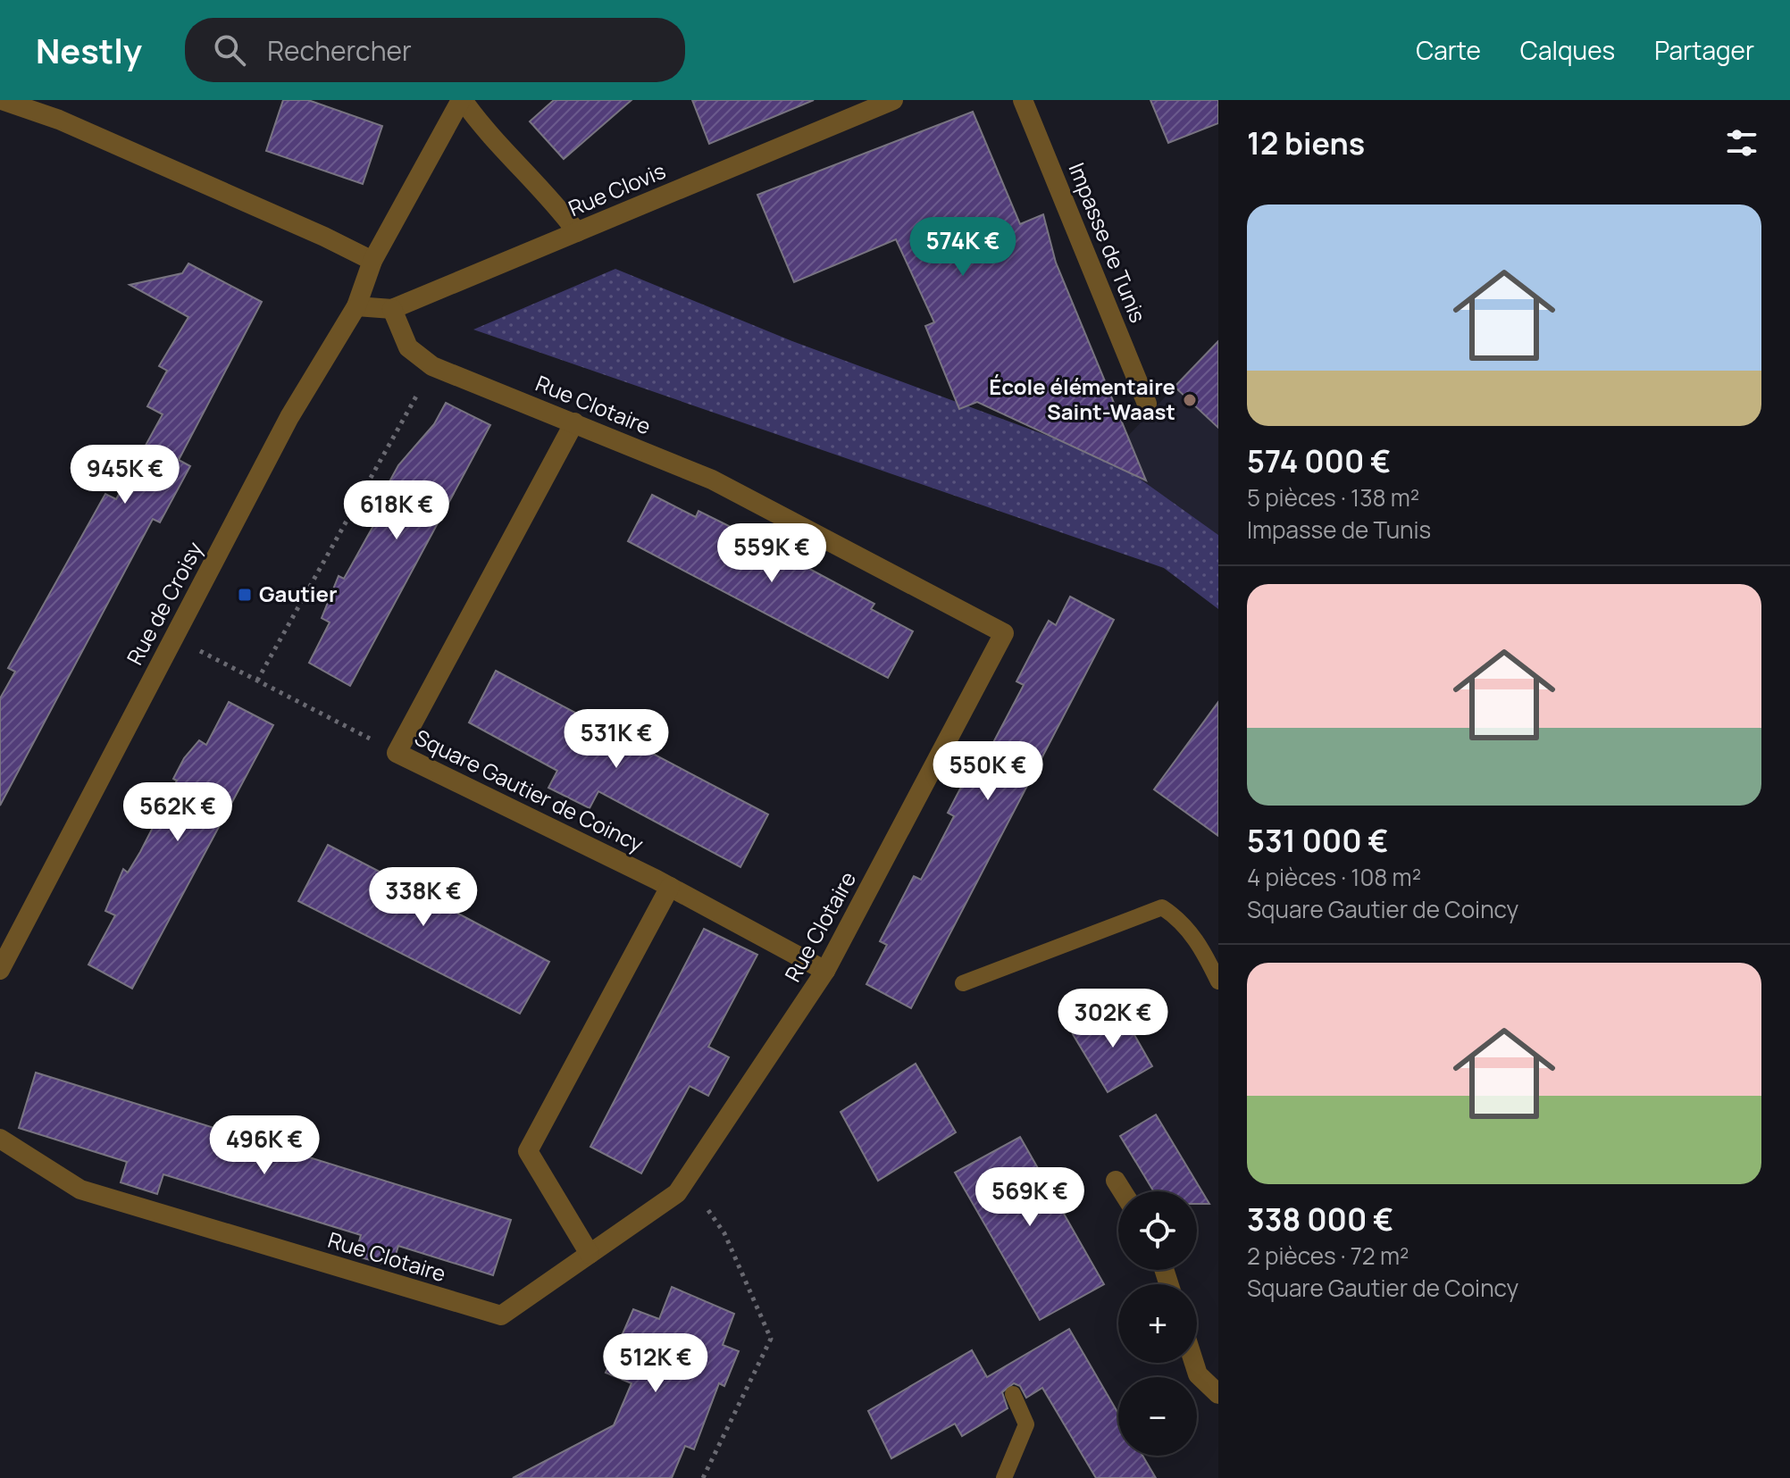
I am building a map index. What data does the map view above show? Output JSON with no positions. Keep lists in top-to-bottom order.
{
  "streets": {
    "street": [
      "Rue Clovis",
      "Impasse de Tunis",
      "Rue Clotaire",
      "Rue de Croisy",
      "Square Gautier de Coincy"
    ]
  },
  "crossings": [
    ["Rue Clovis", "Rue Clotaire"],
    ["Rue Clovis", "Rue de Croisy"],
    ["Rue Clotaire", "Square Gautier de Coincy"]
  ],
  "places": {
    "other": ["École élémentaire Saint-Waast"],
    "transit": ["Gautier"]
  },
  "page": {
    "header": "Nestly",
    "search": "Rechercher",
    "nav": ["Carte", "Calques", "Partager"],
    "heading": "12 biens",
    "list": [
      {
        "name": "574 000 €",
        "note": "5 pièces · 138 m² · Impasse de Tunis"
      },
      {
        "name": "531 000 €",
        "note": "4 pièces · 108 m² · Square Gautier de Coincy"
      },
      {
        "name": "338 000 €",
        "note": "2 pièces · 72 m² · Square Gautier de Coincy"
      }
    ],
    "price": [
      "574K €",
      "945K €",
      "618K €",
      "559K €",
      "531K €",
      "550K €",
      "562K €",
      "338K €",
      "302K €",
      "496K €",
      "569K €",
      "512K €"
    ],
    "map_buttons": ["+", "−"]
  }
}
